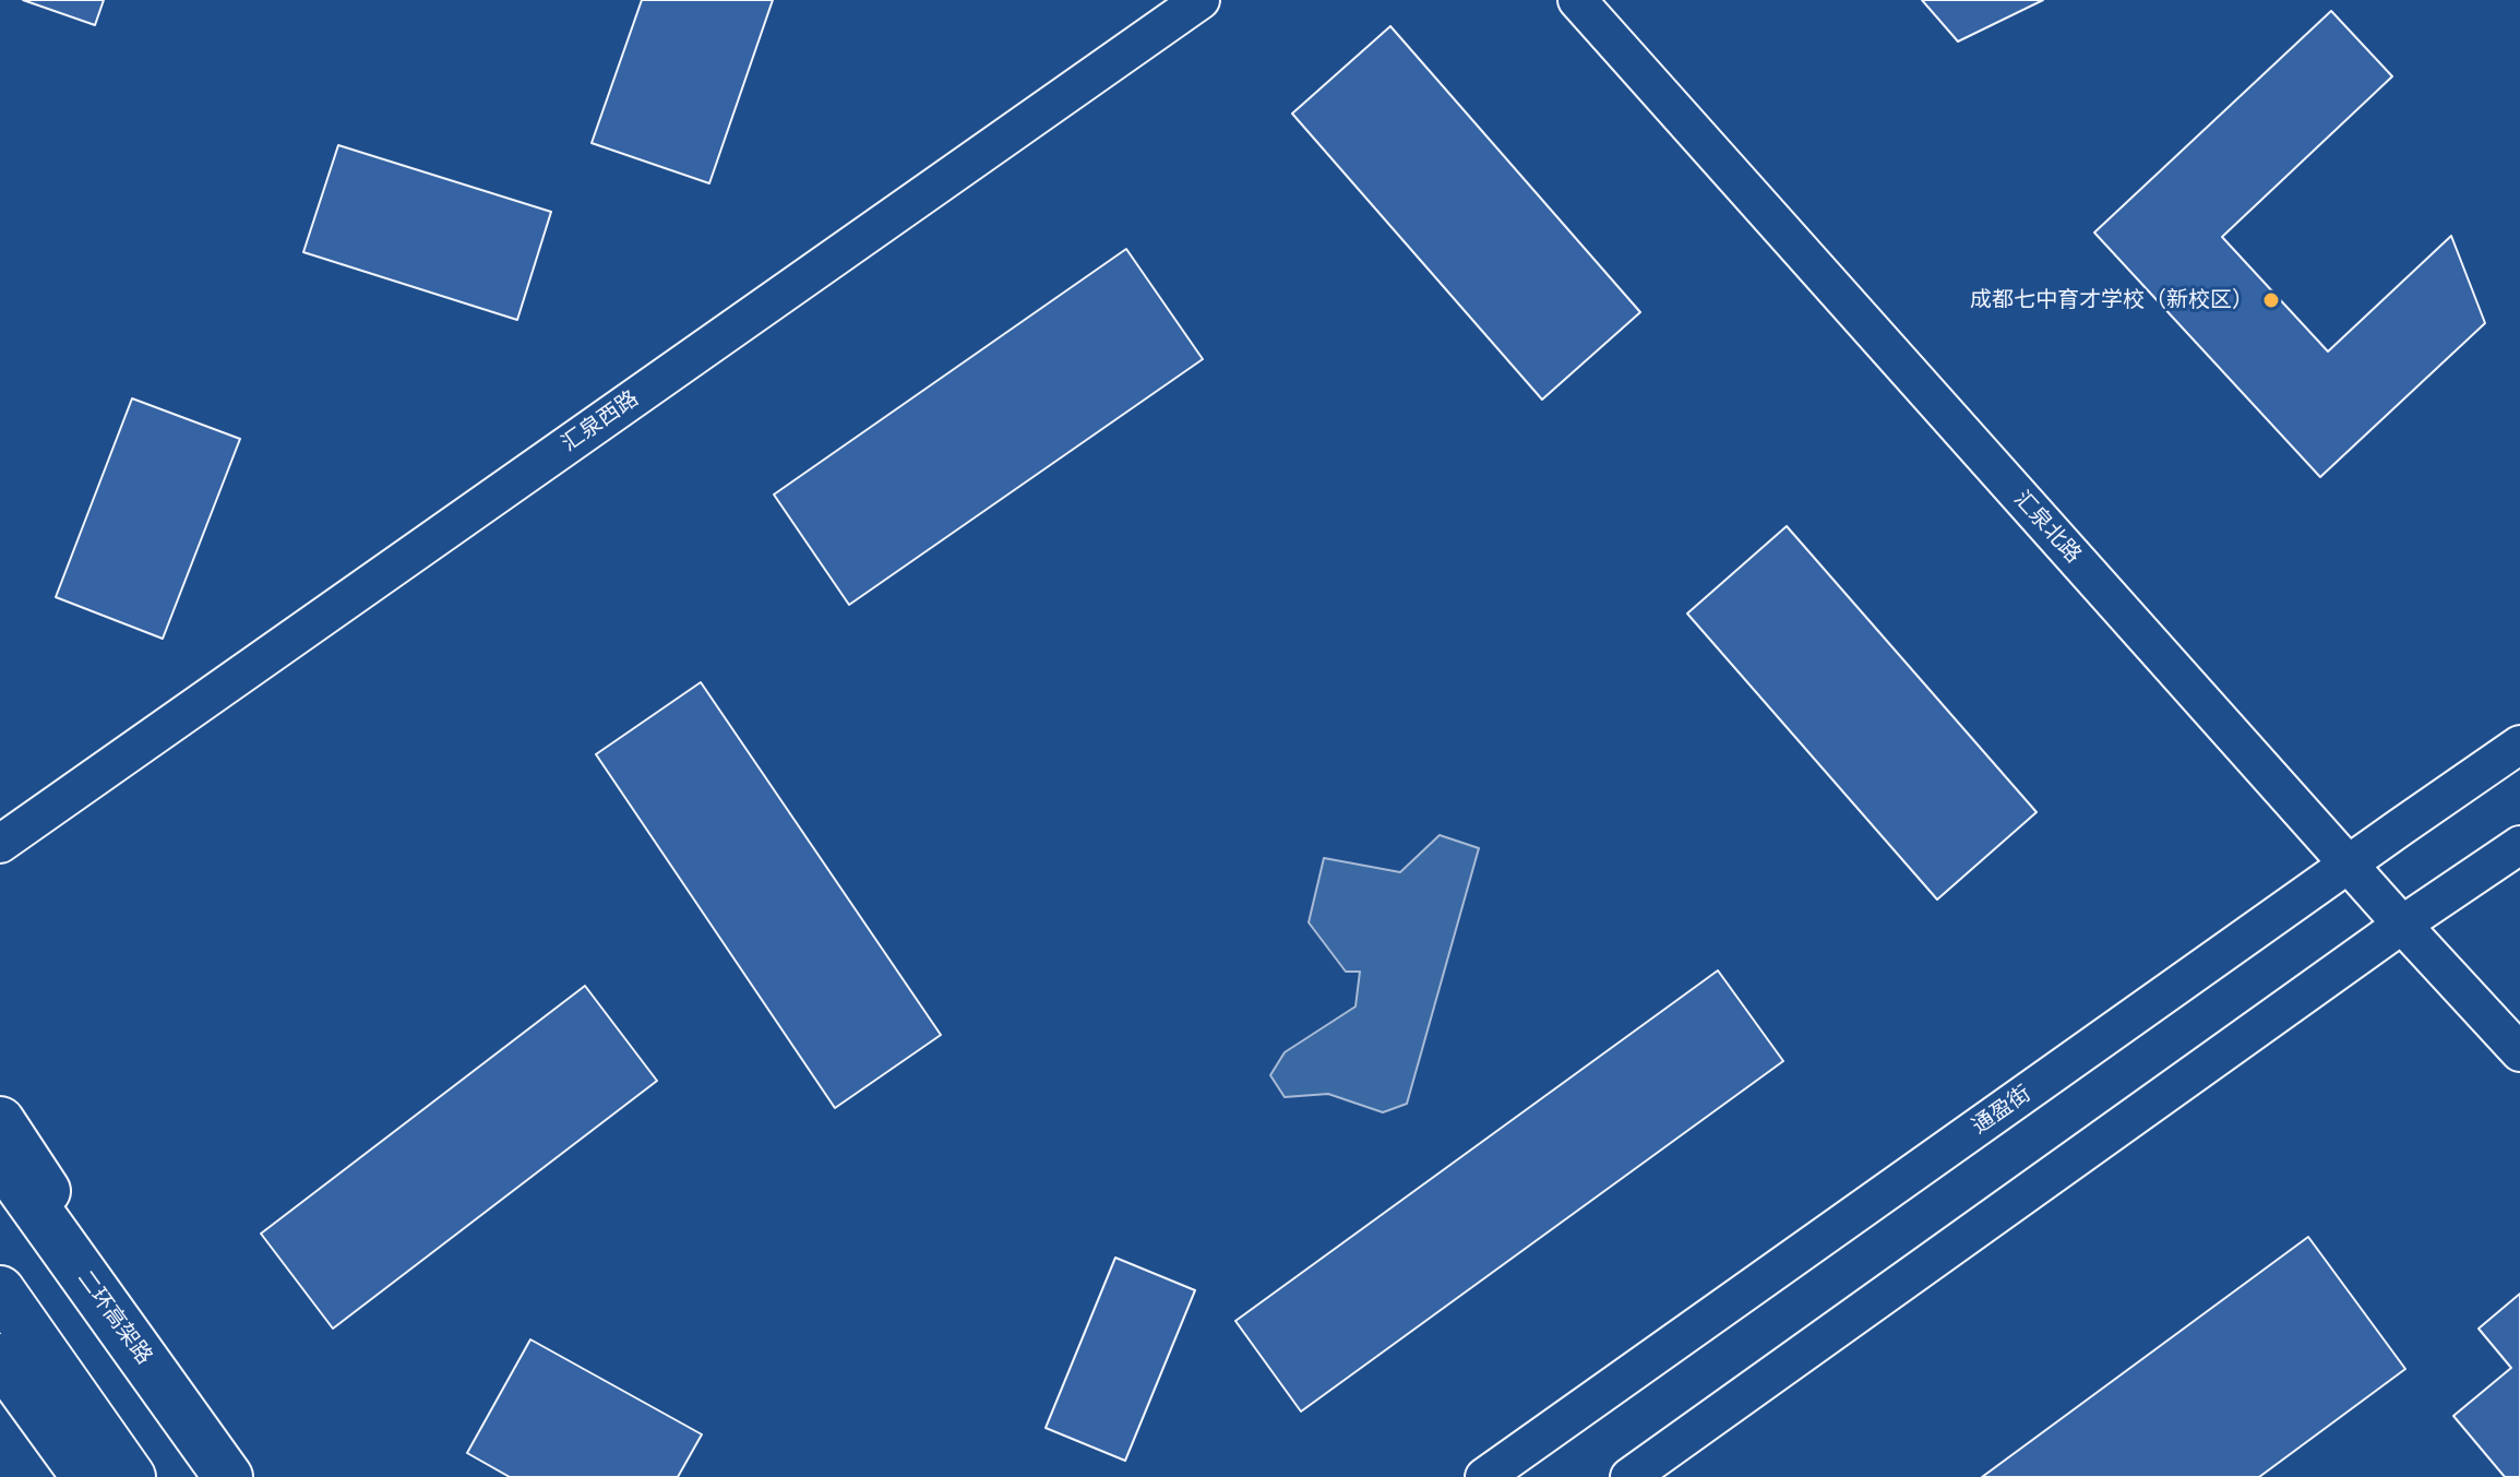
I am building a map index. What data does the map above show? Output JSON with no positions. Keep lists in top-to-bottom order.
{
  "streets": {
    "main road": ["二环高架路"],
    "street": ["汇泉西路", "汇泉北路", "通盈街"]
  },
  "crossings": [
    ["汇泉北路", "通盈街"]
  ],
  "places": ["成都七中育才学校（新校区）"]
}
